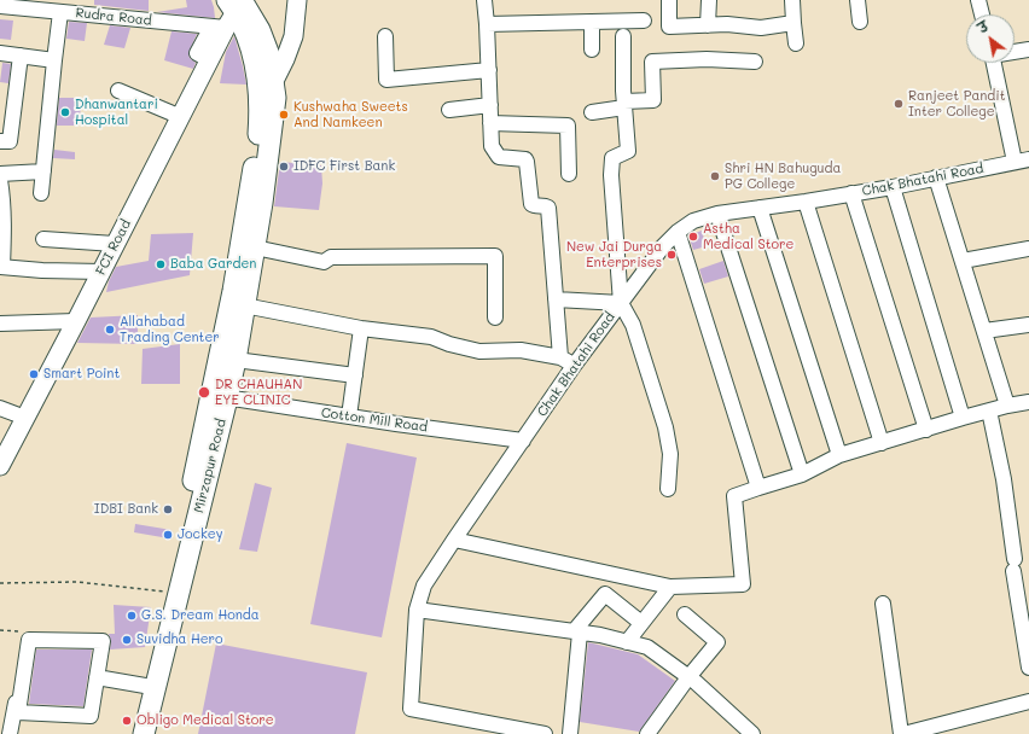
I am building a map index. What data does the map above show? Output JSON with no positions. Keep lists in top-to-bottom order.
{
  "streets": {
    "highway": ["Mirzapur Road"],
    "main road": ["FCI Road"],
    "street": ["Rudra Road", "Chak Bhatahi Road", "Cotton Mill Road"]
  },
  "crossings": [
    ["Rudra Road", "FCI Road"],
    ["Rudra Road", "Mirzapur Road"],
    ["Chak Bhatahi Road", "Cotton Mill Road"],
    ["FCI Road", "Mirzapur Road"],
    ["Cotton Mill Road", "Mirzapur Road"]
  ],
  "places": [
    "Ranjeet Pandit Inter College",
    "Dhanwantari Hospital",
    "Kushwaha Sweets And Namkeen",
    "IDFC First Bank",
    "Shri HN Bahuguda PG College",
    "Astha Medical Store",
    "New Jai Durga Enterprises",
    "Baba Garden",
    "Allahabad Trading Center",
    "Smart Point",
    "DR CHAUHAN EYE CLINIC",
    "IDBI Bank",
    "Jockey",
    "G.S. Dream Honda",
    "Suvidha Hero",
    "Obligo Medical Store"
  ],
  "north": "top left"
}
